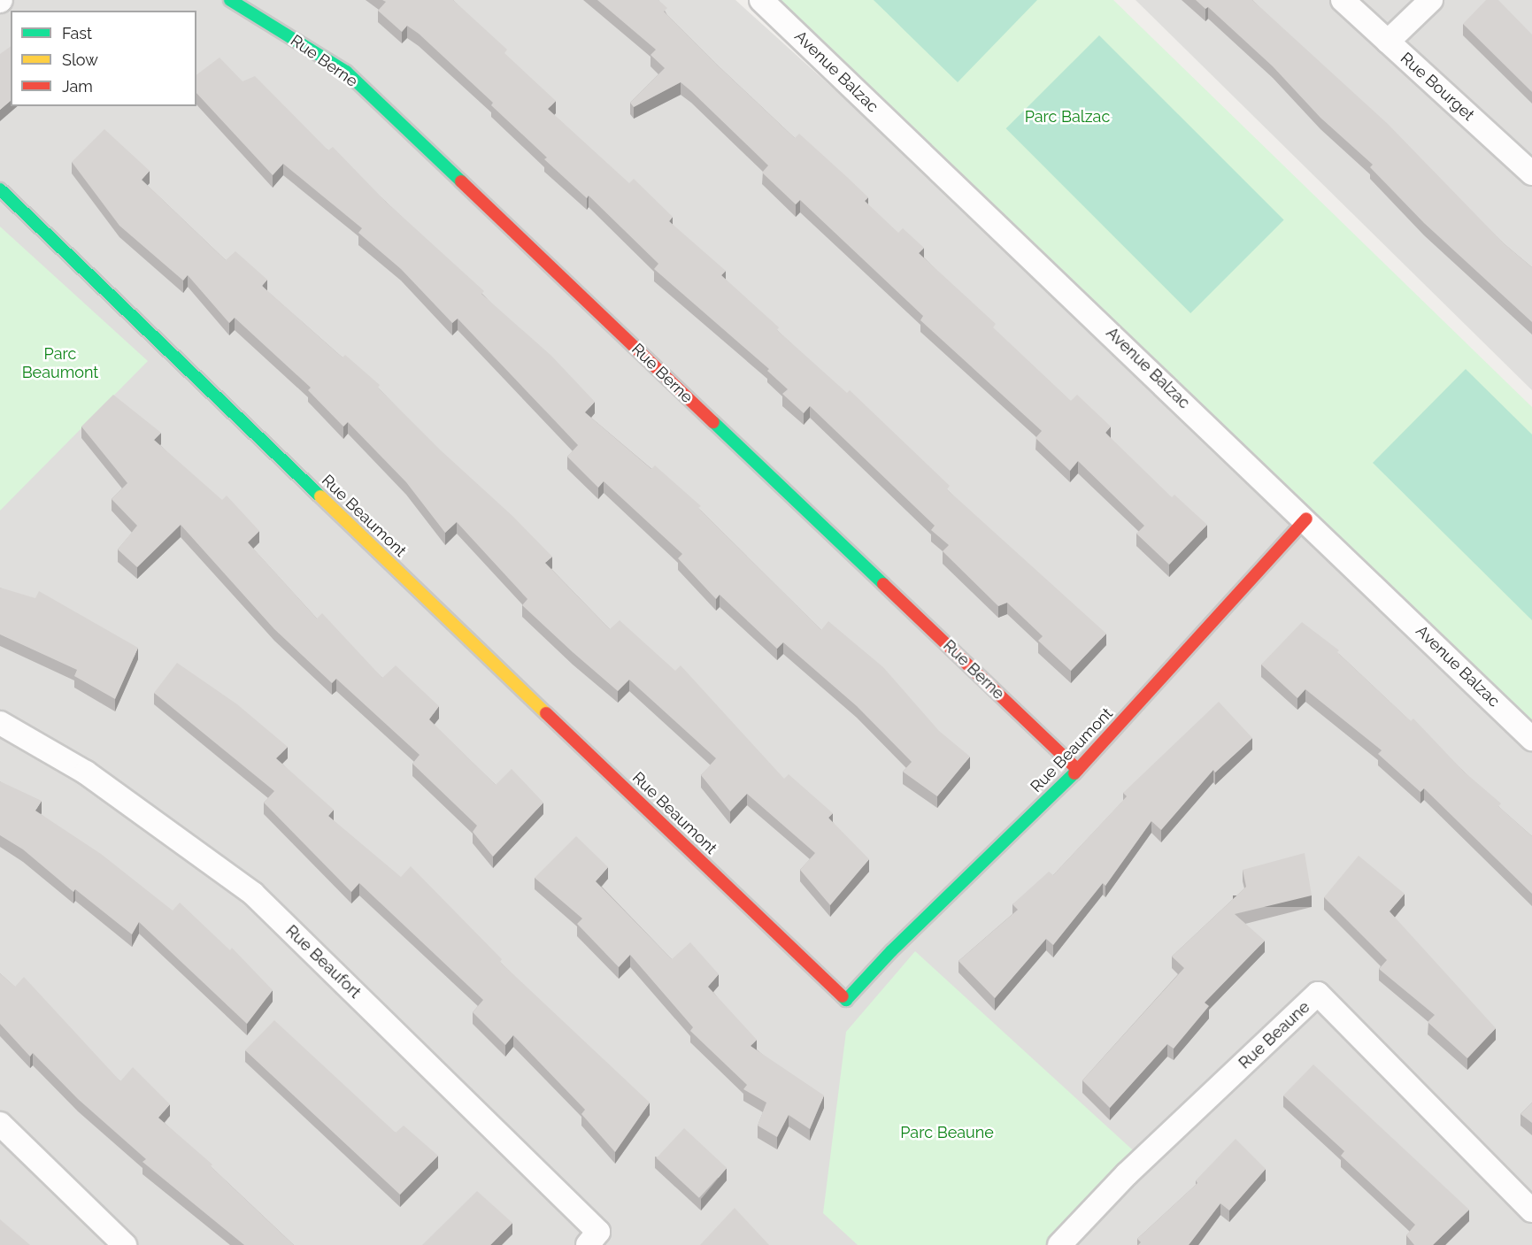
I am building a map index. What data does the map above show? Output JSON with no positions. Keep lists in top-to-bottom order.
{
  "streets": {
    "street": [
      "Rue Berne",
      "Avenue Balzac",
      "Rue Bourget",
      "Rue Beaumont",
      "Rue Beaufort",
      "Rue Beaune"
    ]
  },
  "crossings": [
    ["Rue Berne", "Rue Beaumont"],
    ["Avenue Balzac", "Rue Beaumont"]
  ],
  "parks": ["Parc Balzac", "Parc Beaumont", "Parc Beaune"],
  "legend": ["Fast", "Slow", "Jam"]
}
